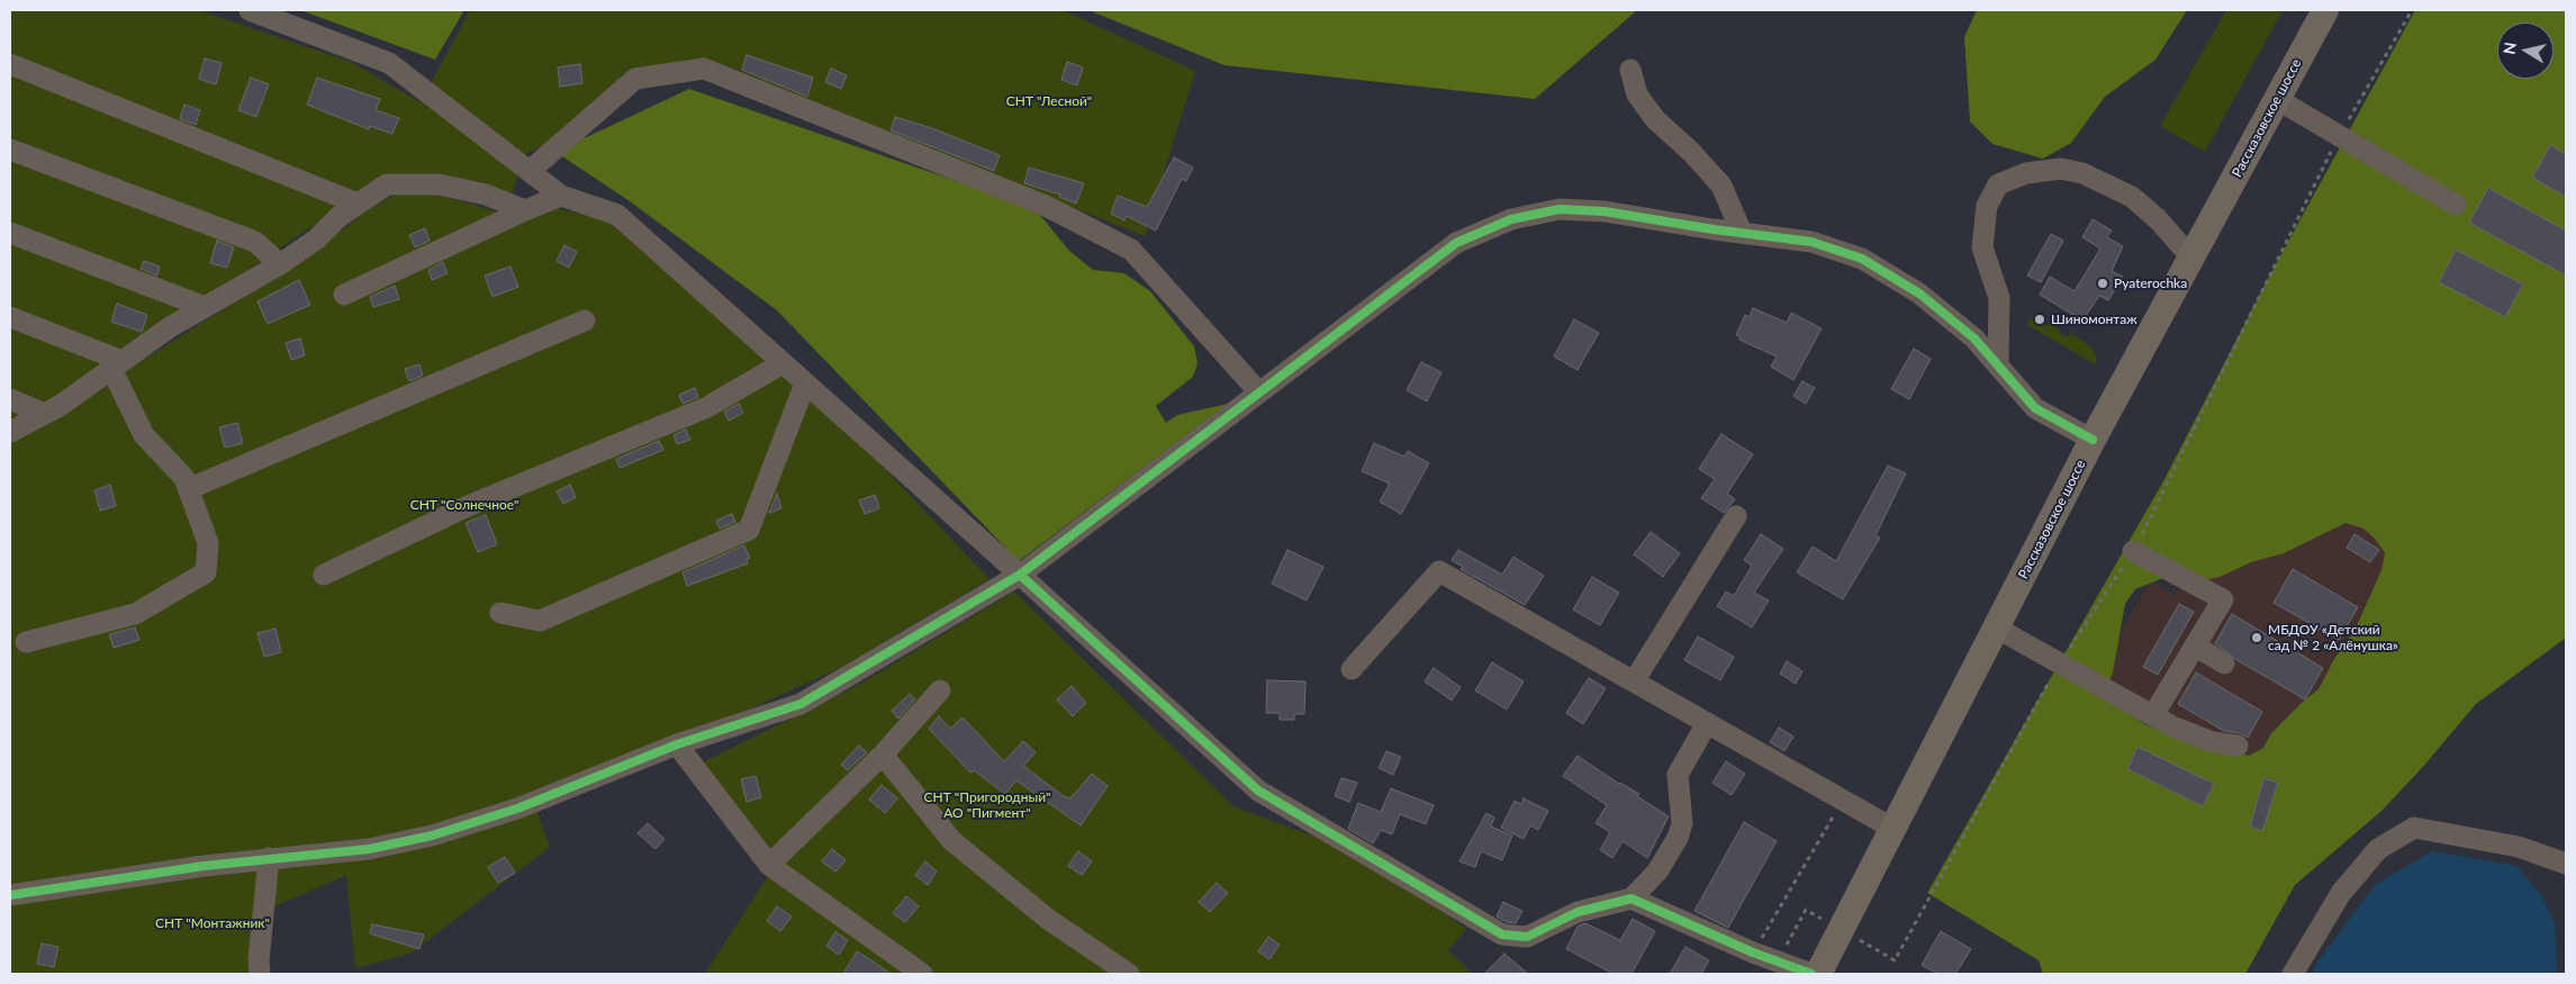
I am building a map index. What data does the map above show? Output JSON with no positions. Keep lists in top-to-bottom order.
{
  "streets": {
    "main road": ["Рассказовское шоссе"]
  },
  "parks": [
    "СНТ \"Лесной\"",
    "СНТ \"Солнечное\"",
    "СНТ \"Пригородный\" АО \"Пигмент\"",
    "СНТ \"Монтажник\""
  ],
  "places": ["Pyaterochka", "Шиномонтаж", "МБДОУ «Детский сад № 2 «Алёнушка»"],
  "north": "left"
}
